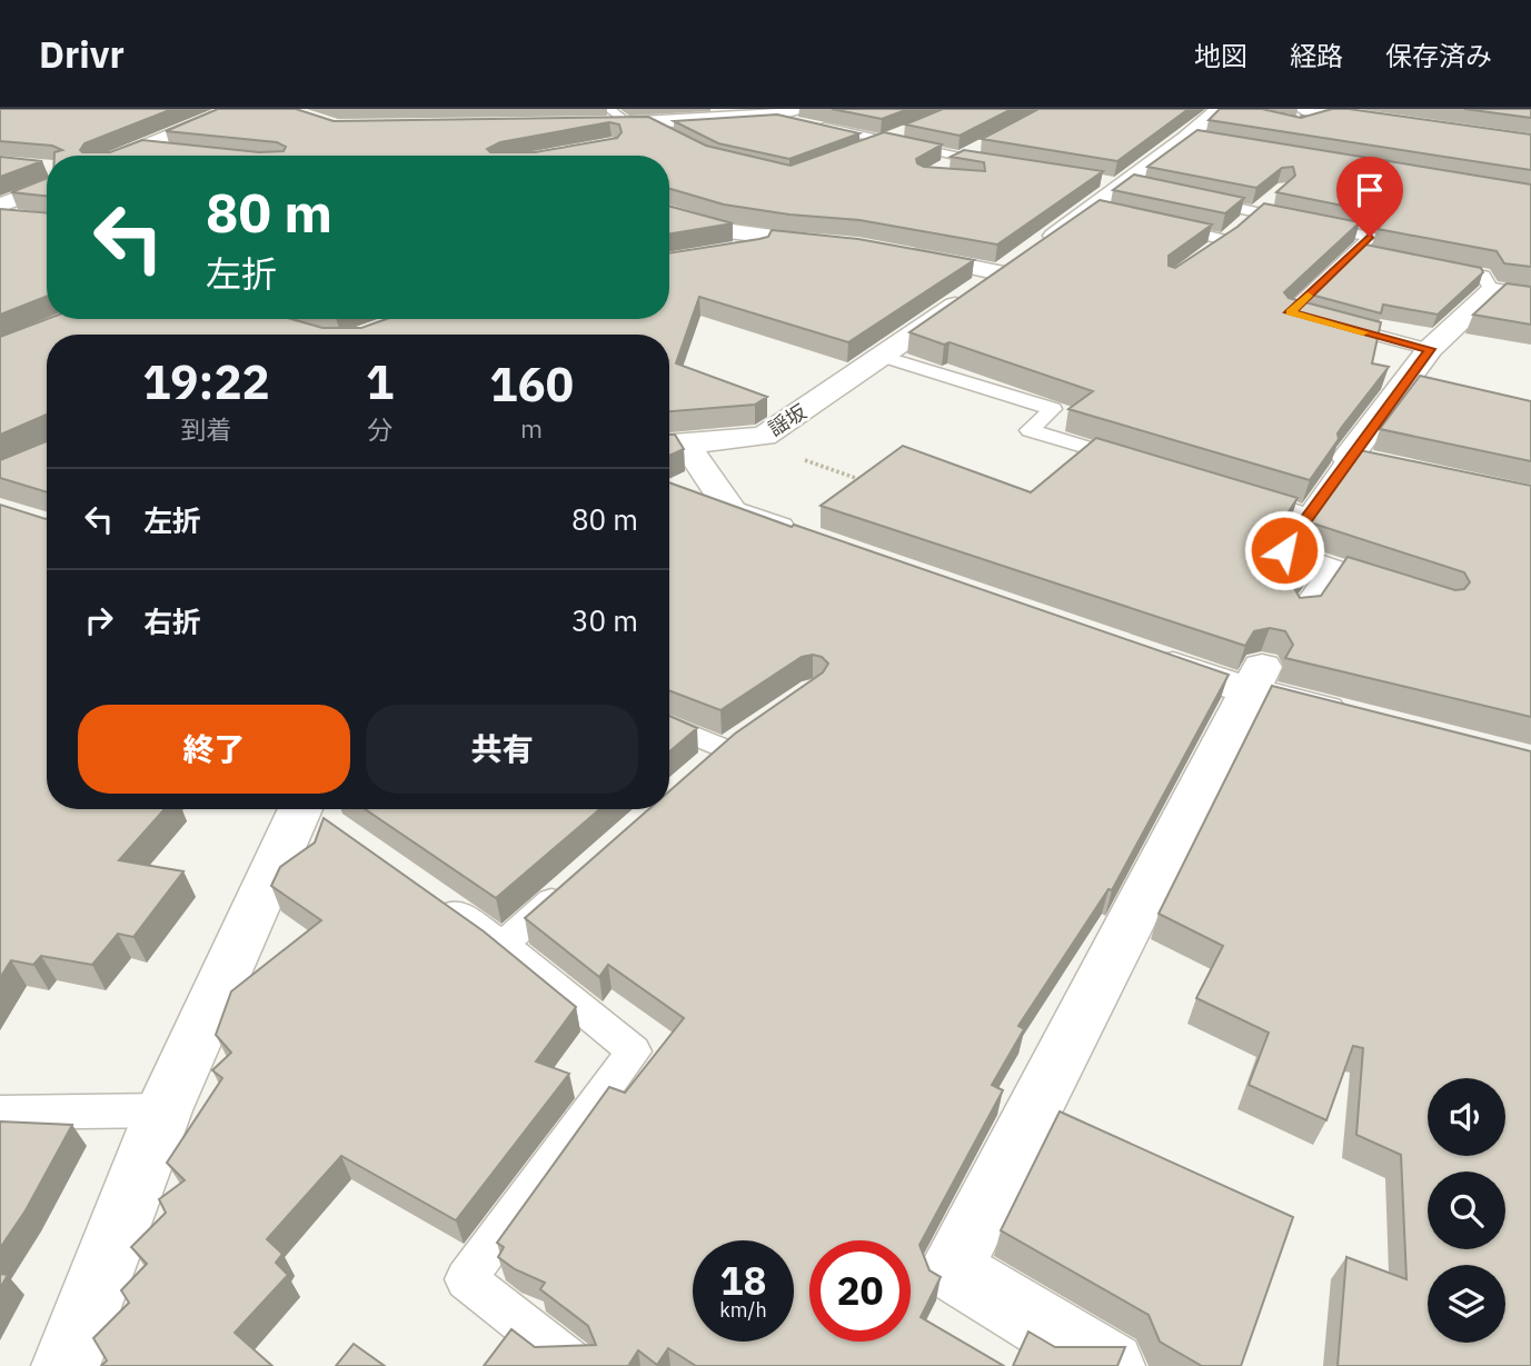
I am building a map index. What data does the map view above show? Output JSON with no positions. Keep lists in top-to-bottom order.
{
  "streets": {
    "street": ["謡坂"]
  },
  "page": {
    "header": "Drivr",
    "nav": ["地図", "経路", "保存済み"],
    "turn": ["80 m", "左折"],
    "eta": [
      "19:22",
      "到着",
      "1",
      "分",
      "160",
      "m"
    ],
    "list": [
      {
        "name": "左折",
        "value": "80 m"
      },
      {
        "name": "右折",
        "value": "30 m"
      }
    ],
    "buttons": ["終了", "共有"],
    "speed": "18 km/h",
    "limit": "20"
  }
}
